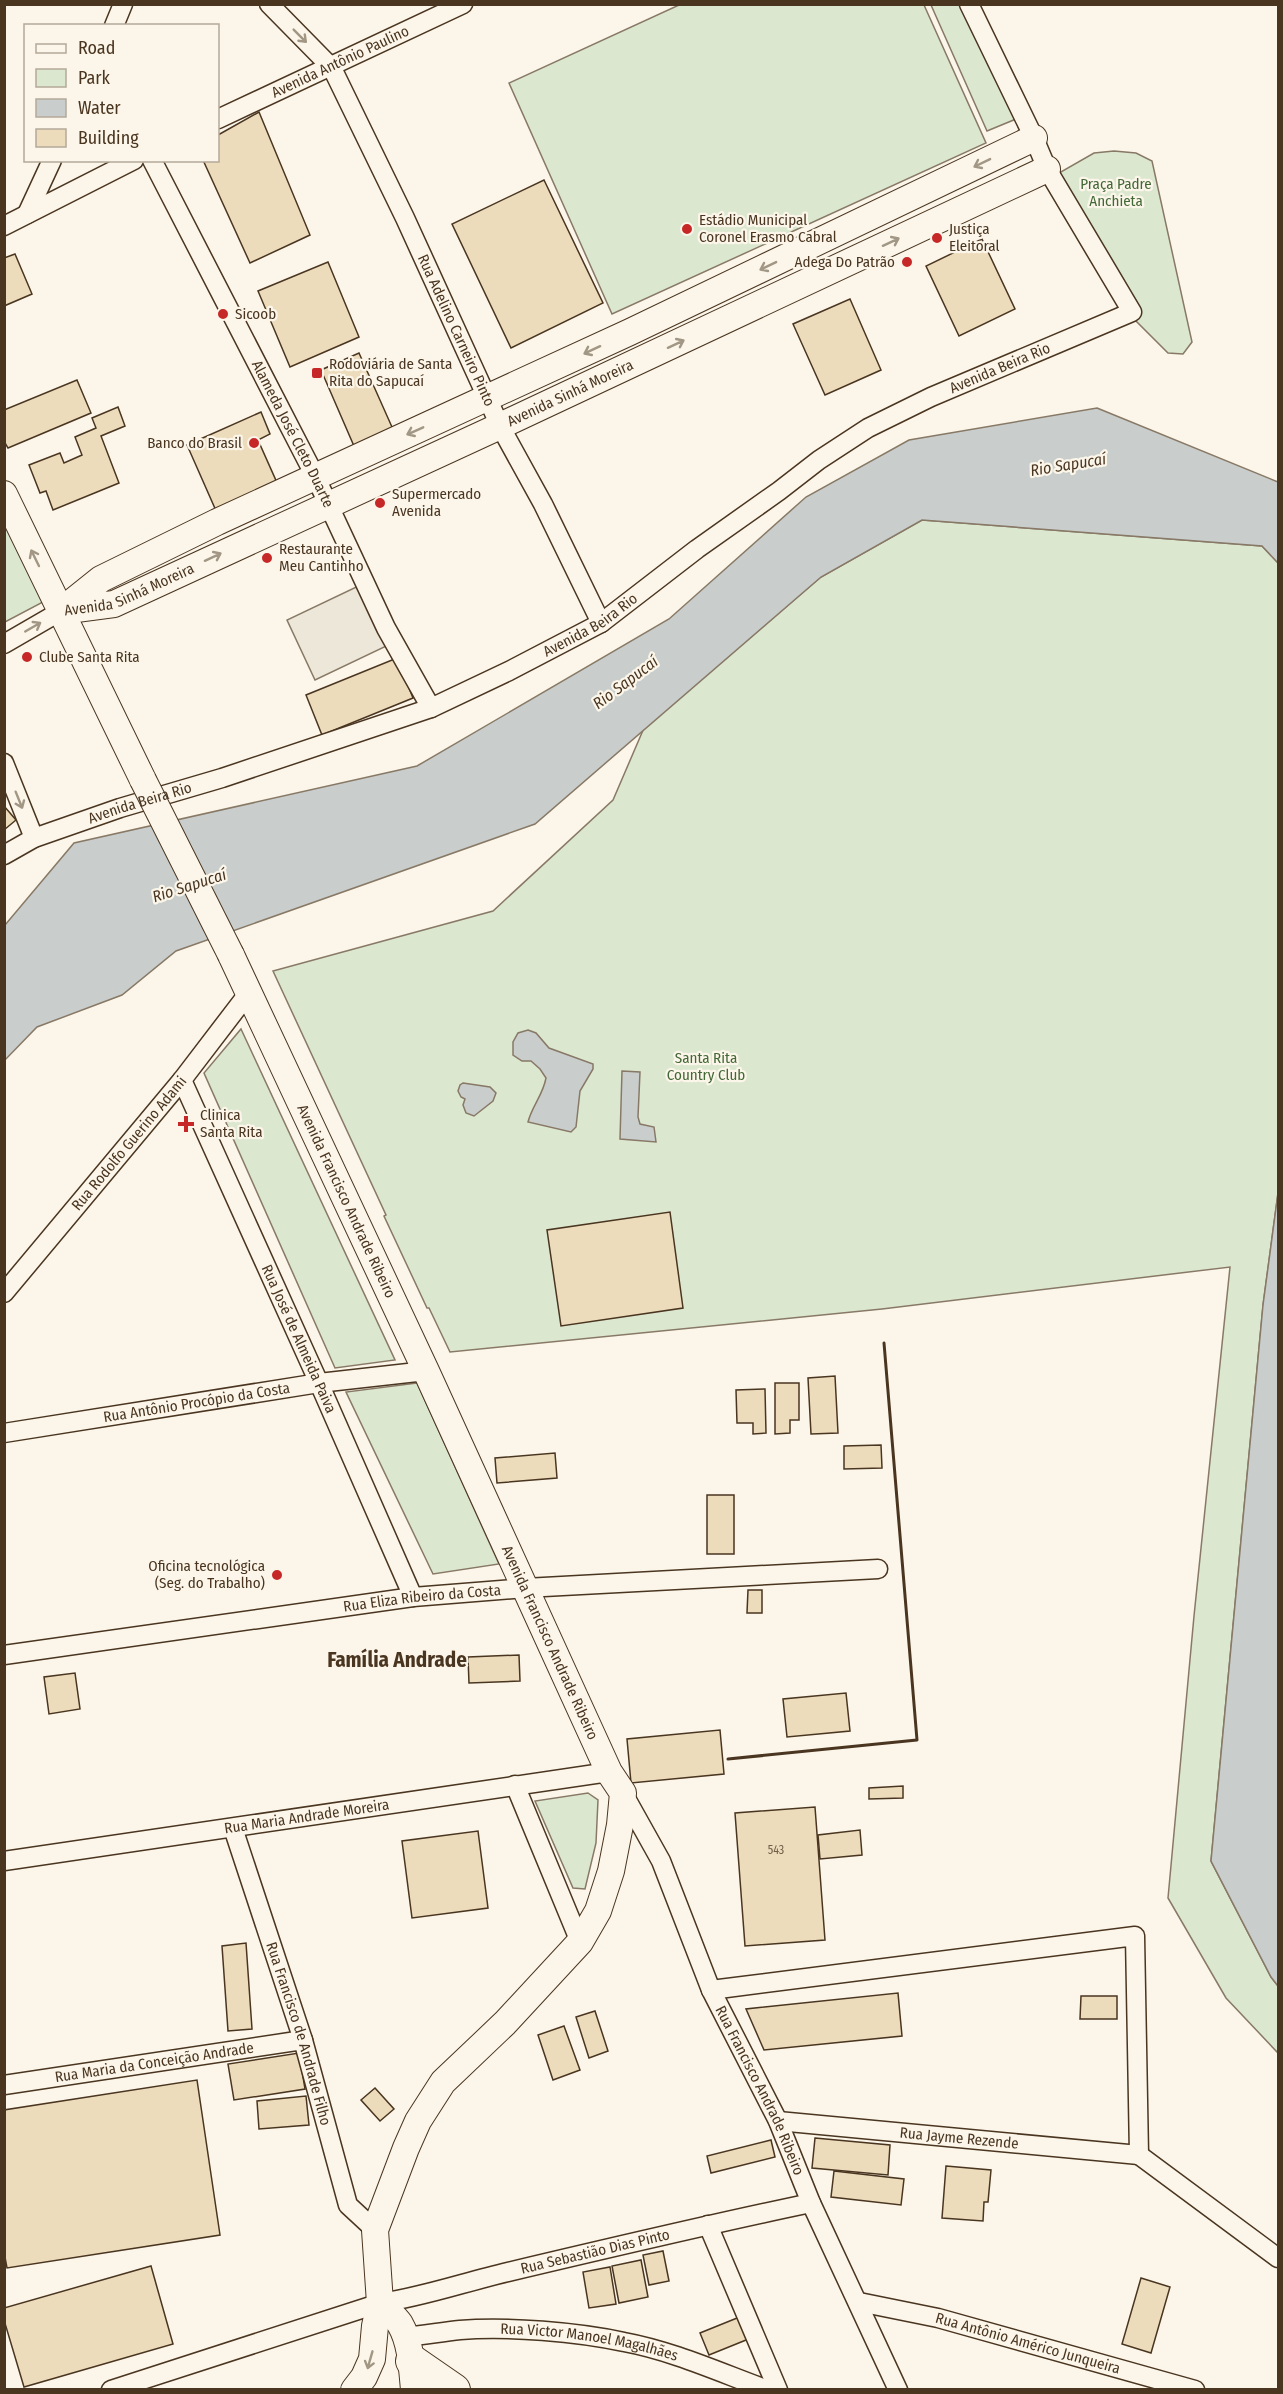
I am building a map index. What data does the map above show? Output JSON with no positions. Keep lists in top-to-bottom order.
{
  "streets": {
    "street": [
      "Avenida Antônio Paulino",
      "Rua Adelino Carneiro Pinto",
      "Avenida Beira Rio",
      "Avenida Sinhá Moreira",
      "Alameda José Cleto Duarte",
      "Rua Rodolfo Guerino Adami",
      "Avenida Francisco Andrade Ribeiro",
      "Rua José de Almeida Paiva",
      "Rua Antônio Procópio da Costa",
      "Rua Eliza Ribeiro da Costa",
      "Rua Maria Andrade Moreira",
      "Rua Francisco de Andrade Filho",
      "Rua Maria da Conceição Andrade",
      "Rua Francisco Andrade Ribeiro",
      "Rua Jayme Rezende",
      "Rua Sebastião Dias Pinto",
      "Rua Antônio Américo Junqueira",
      "Rua Victor Manoel Magalhães"
    ]
  },
  "crossings": [
    ["Avenida Antônio Paulino", "Rua Adelino Carneiro Pinto"],
    ["Rua Adelino Carneiro Pinto", "Avenida Beira Rio"],
    ["Rua Adelino Carneiro Pinto", "Avenida Sinhá Moreira"],
    ["Avenida Beira Rio", "Avenida Sinhá Moreira"],
    ["Avenida Beira Rio", "Alameda José Cleto Duarte"],
    ["Avenida Sinhá Moreira", "Alameda José Cleto Duarte"],
    ["Avenida Sinhá Moreira", "Avenida Francisco Andrade Ribeiro"],
    ["Rua Rodolfo Guerino Adami", "Avenida Francisco Andrade Ribeiro"],
    ["Rua Rodolfo Guerino Adami", "Rua José de Almeida Paiva"],
    ["Avenida Francisco Andrade Ribeiro", "Rua Antônio Procópio da Costa"],
    ["Avenida Francisco Andrade Ribeiro", "Rua Eliza Ribeiro da Costa"],
    ["Avenida Francisco Andrade Ribeiro", "Rua Maria Andrade Moreira"],
    ["Avenida Francisco Andrade Ribeiro", "Rua Francisco de Andrade Filho"],
    ["Avenida Francisco Andrade Ribeiro", "Rua Francisco Andrade Ribeiro"],
    ["Avenida Francisco Andrade Ribeiro", "Rua Sebastião Dias Pinto"],
    ["Rua José de Almeida Paiva", "Rua Antônio Procópio da Costa"],
    ["Rua José de Almeida Paiva", "Rua Eliza Ribeiro da Costa"],
    ["Rua Maria Andrade Moreira", "Rua Francisco de Andrade Filho"],
    ["Rua Maria Andrade Moreira", "Rua Francisco Andrade Ribeiro"],
    ["Rua Francisco de Andrade Filho", "Rua Maria da Conceição Andrade"],
    ["Rua Francisco Andrade Ribeiro", "Rua Jayme Rezende"],
    ["Rua Francisco Andrade Ribeiro", "Rua Sebastião Dias Pinto"],
    ["Rua Francisco Andrade Ribeiro", "Rua Antônio Américo Junqueira"]
  ],
  "districts": ["Família Andrade"],
  "water": ["Rio Sapucaí"],
  "parks": ["Praça Padre Anchieta", "Santa Rita Country Club"],
  "places": {
    "other": [
      "Estádio Municipal Coronel Erasmo Cabral",
      "Justiça Eleitoral",
      "Adega Do Patrão",
      "Sicoob",
      "Banco do Brasil",
      "Supermercado Avenida",
      "Restaurante Meu Cantinho",
      "Clube Santa Rita",
      "Oficina tecnológica (Seg. do Trabalho)"
    ],
    "transit": ["Rodoviária de Santa Rita do Sapucaí"],
    "health": ["Clinica Santa Rita"]
  },
  "house_numbers": ["543"],
  "legend": [
    "Road",
    "Park",
    "Water",
    "Building"
  ]
}
